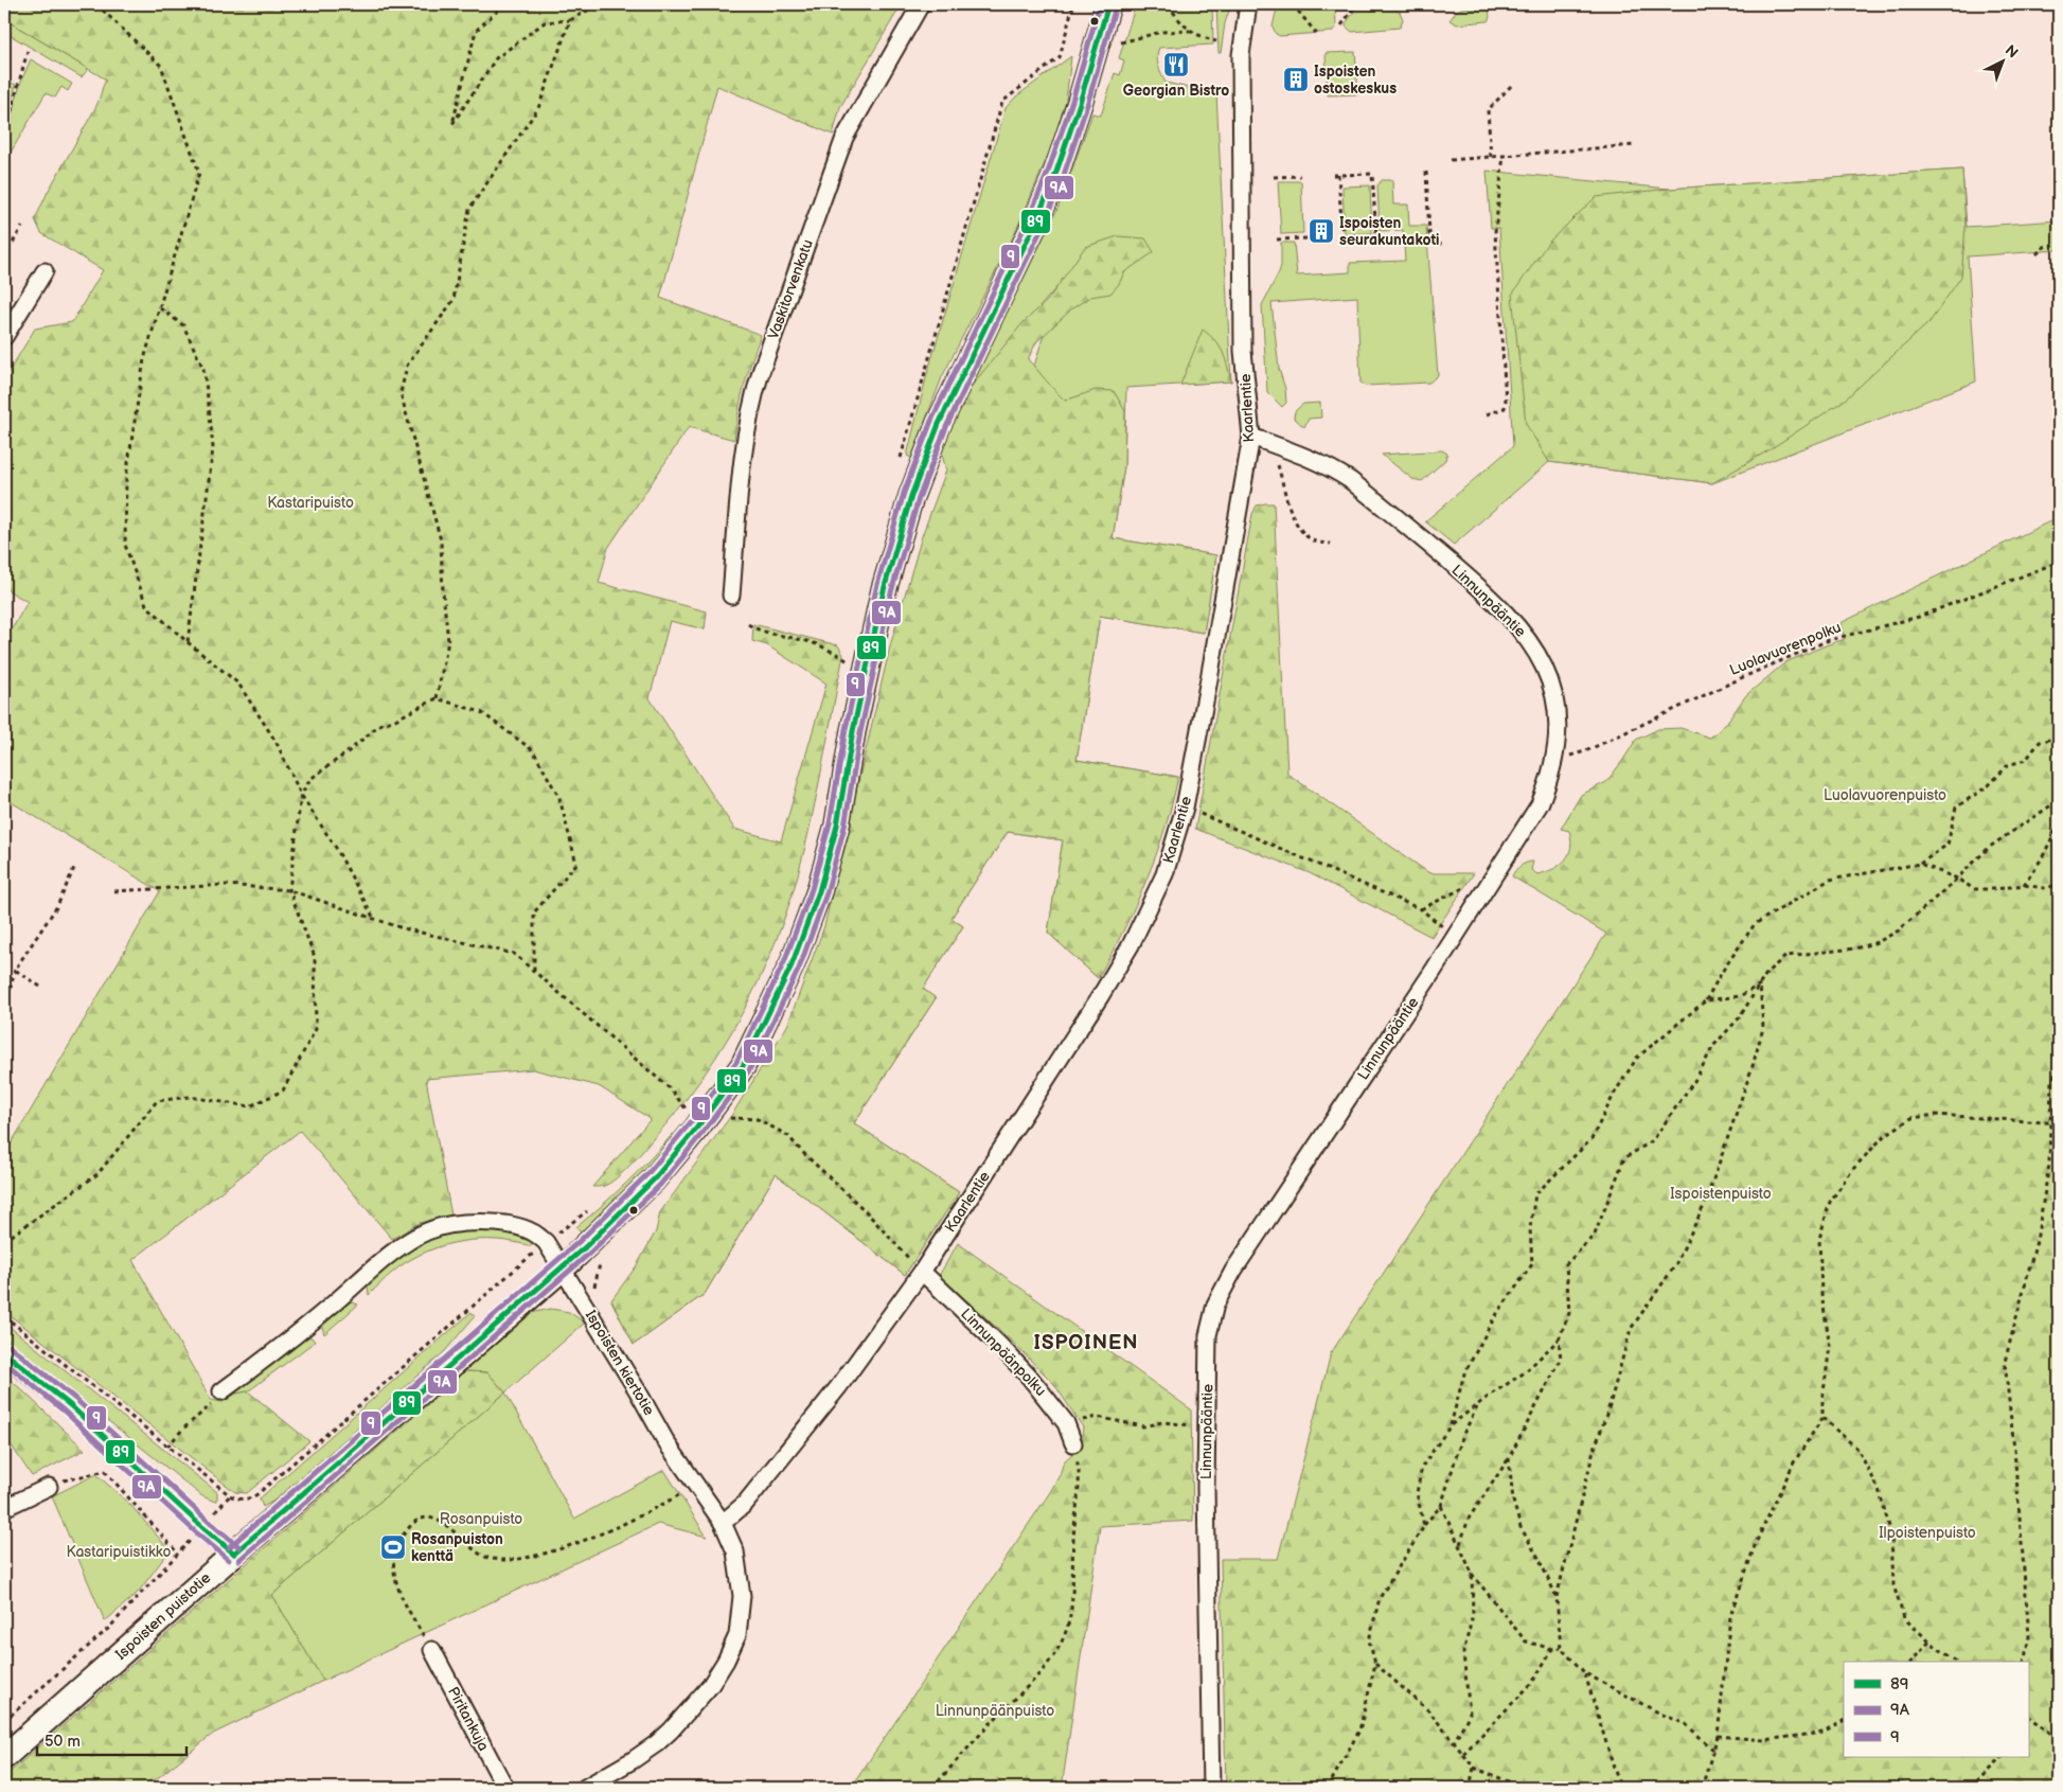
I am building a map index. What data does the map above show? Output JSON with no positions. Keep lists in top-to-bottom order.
{
  "streets": {
    "main road": ["Ispoisten puistotie"],
    "street": [
      "Vaskitorvenkatu",
      "Kaarlentie",
      "Linnunpääntie",
      "Linnunpäänpolku",
      "Ispoisten kiertotie",
      "Piritankuja"
    ],
    "path": ["Luolavuorenpolku"]
  },
  "crossings": [
    ["Kaarlentie", "Linnunpääntie"],
    ["Kaarlentie", "Linnunpäänpolku"],
    ["Kaarlentie", "Ispoisten kiertotie"],
    ["Linnunpääntie", "Luolavuorenpolku"],
    ["Ispoisten kiertotie", "Ispoisten puistotie"]
  ],
  "districts": ["ISPOINEN"],
  "parks": [
    "Kastaripuisto",
    "Luolavuorenpuisto",
    "Ispoistenpuisto",
    "Rosanpuisto",
    "Ilpoistenpuisto",
    "Kastaripuistikko",
    "Linnunpäänpuisto"
  ],
  "places": {
    "restaurant": ["Georgian Bistro"],
    "building": ["Ispoisten ostoskeskus", "Ispoisten seurakuntakoti"],
    "sports": ["Rosanpuiston kenttä"]
  },
  "lines": ["transit line 89", "transit line 9", "transit line 9A"],
  "legend": ["89", "9A", "9"],
  "scale_bar": "50 m",
  "north": "top right"
}
